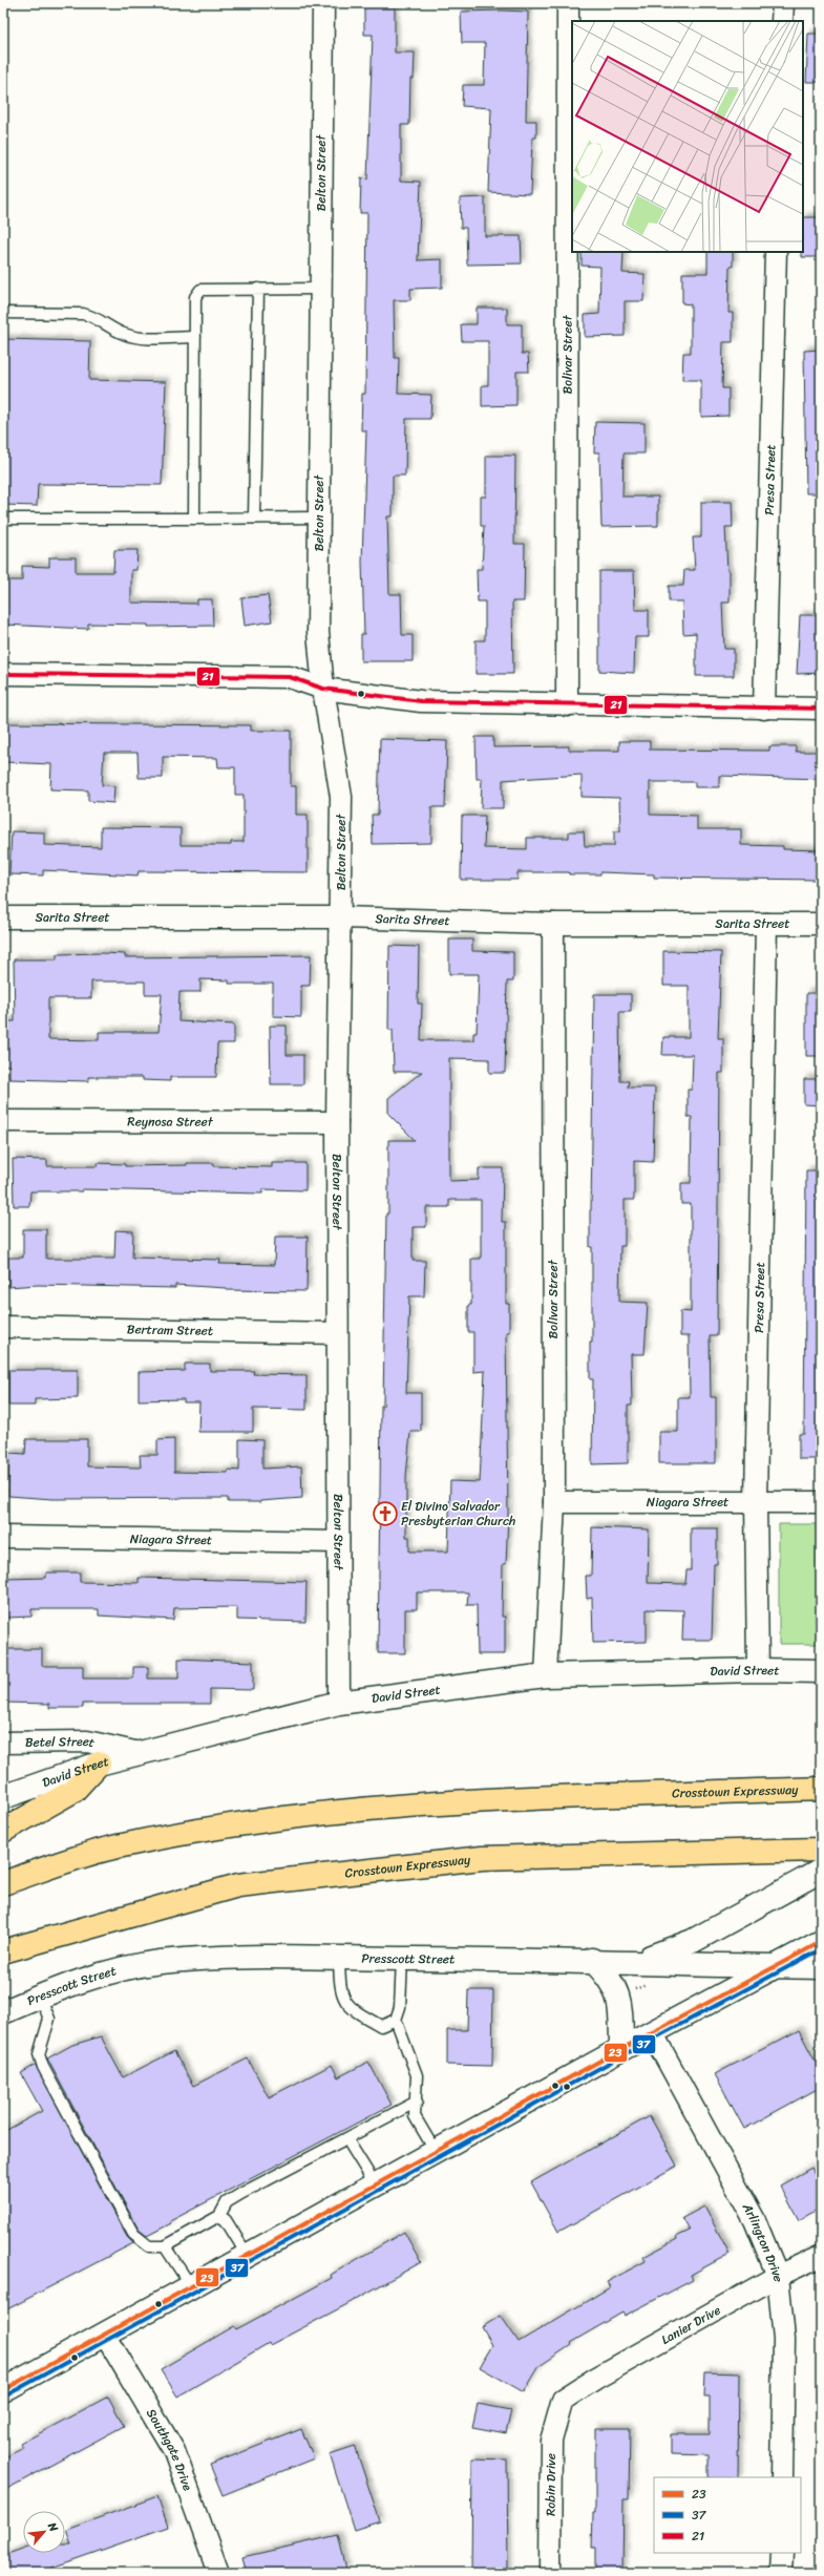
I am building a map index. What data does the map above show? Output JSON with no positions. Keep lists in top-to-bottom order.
{
  "streets": {
    "highway": ["Crosstown Expressway"],
    "main road": ["David Street", "Presscott Street"],
    "street": [
      "Belton Street",
      "Bolivar Street",
      "Presa Street",
      "Sarita Street",
      "Reynosa Street",
      "Bertram Street",
      "Niagara Street",
      "Betel Street",
      "Arlington Drive",
      "Lanier Drive",
      "Southgate Drive",
      "Robin Drive"
    ]
  },
  "crossings": [
    ["Belton Street", "Sarita Street"],
    ["Belton Street", "Reynosa Street"],
    ["Belton Street", "Bertram Street"],
    ["Belton Street", "Niagara Street"],
    ["Belton Street", "David Street"],
    ["Bolivar Street", "Sarita Street"],
    ["Bolivar Street", "Niagara Street"],
    ["Bolivar Street", "David Street"],
    ["Presa Street", "Sarita Street"],
    ["Presa Street", "Niagara Street"],
    ["Presa Street", "David Street"],
    ["David Street", "Betel Street"],
    ["Arlington Drive", "Lanier Drive"],
    ["Lanier Drive", "Robin Drive"]
  ],
  "places": {
    "church": ["El Divino Salvador Presbyterian Church"]
  },
  "lines": ["transit line 21", "transit line 23", "transit line 37"],
  "legend": ["23", "37", "21"],
  "north": "top right"
}
